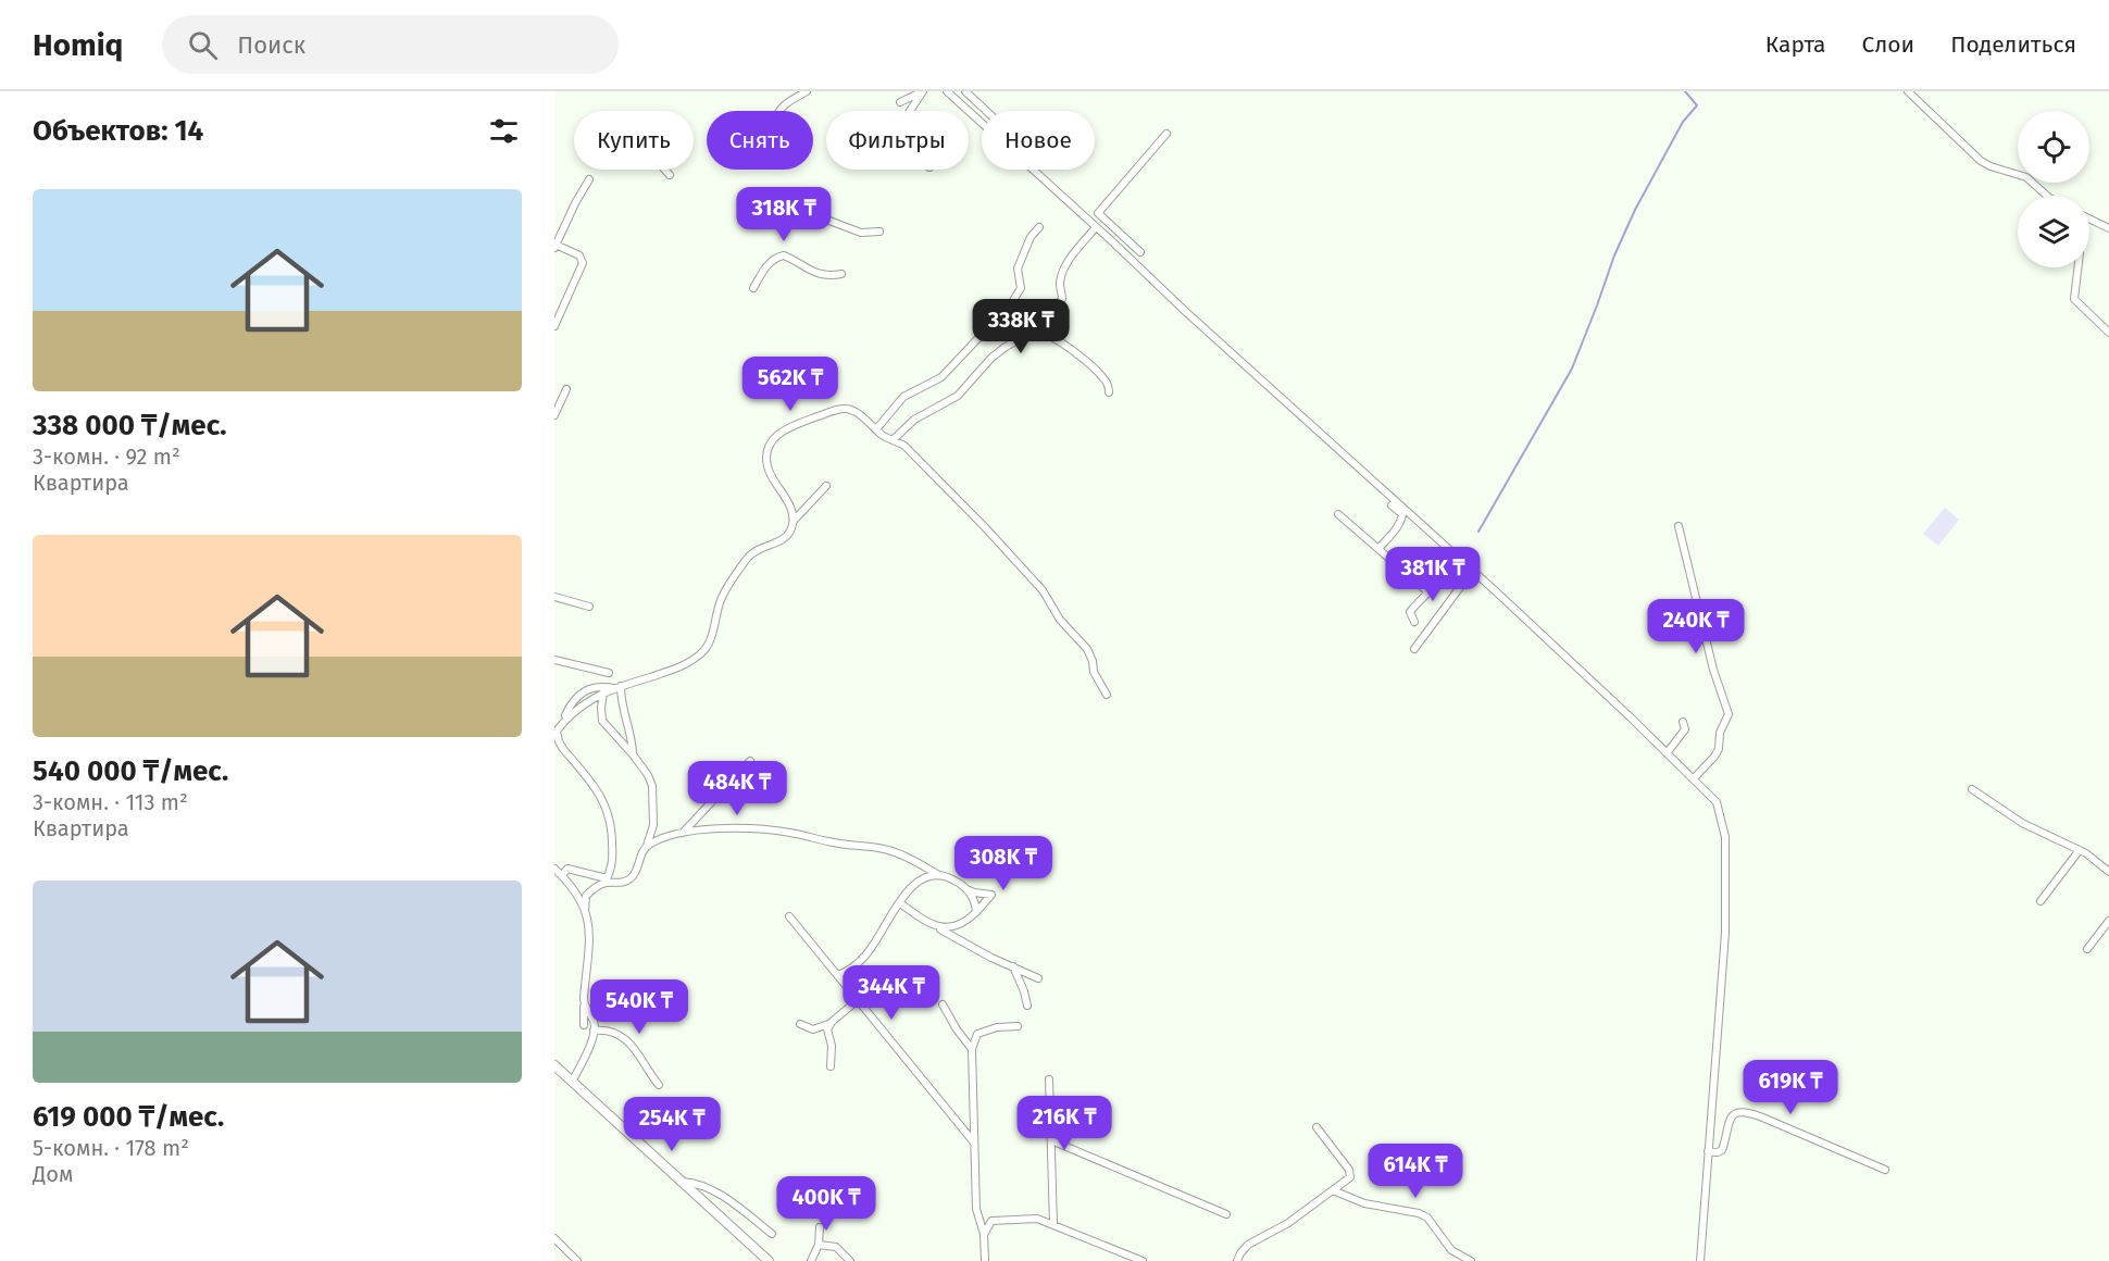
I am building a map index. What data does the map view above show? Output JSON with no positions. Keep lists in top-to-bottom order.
{
  "page": {
    "header": "Homiq",
    "search": "Поиск",
    "nav": ["Карта", "Слои", "Поделиться"],
    "heading": "Объектов: 14",
    "chip": [
      "Купить",
      "Снять",
      "Фильтры",
      "Новое"
    ],
    "list": [
      {
        "name": "338 000 ₸/мес.",
        "note": "3-комн. · 92 m² · Квартира"
      },
      {
        "name": "540 000 ₸/мес.",
        "note": "3-комн. · 113 m² · Квартира"
      },
      {
        "name": "619 000 ₸/мес.",
        "note": "5-комн. · 178 m² · Дом"
      }
    ],
    "price": [
      "318K ₸",
      "338K ₸",
      "562K ₸",
      "381K ₸",
      "240K ₸",
      "484K ₸",
      "308K ₸",
      "344K ₸",
      "540K ₸",
      "619K ₸",
      "216K ₸",
      "254K ₸",
      "614K ₸",
      "400K ₸"
    ]
  }
}
